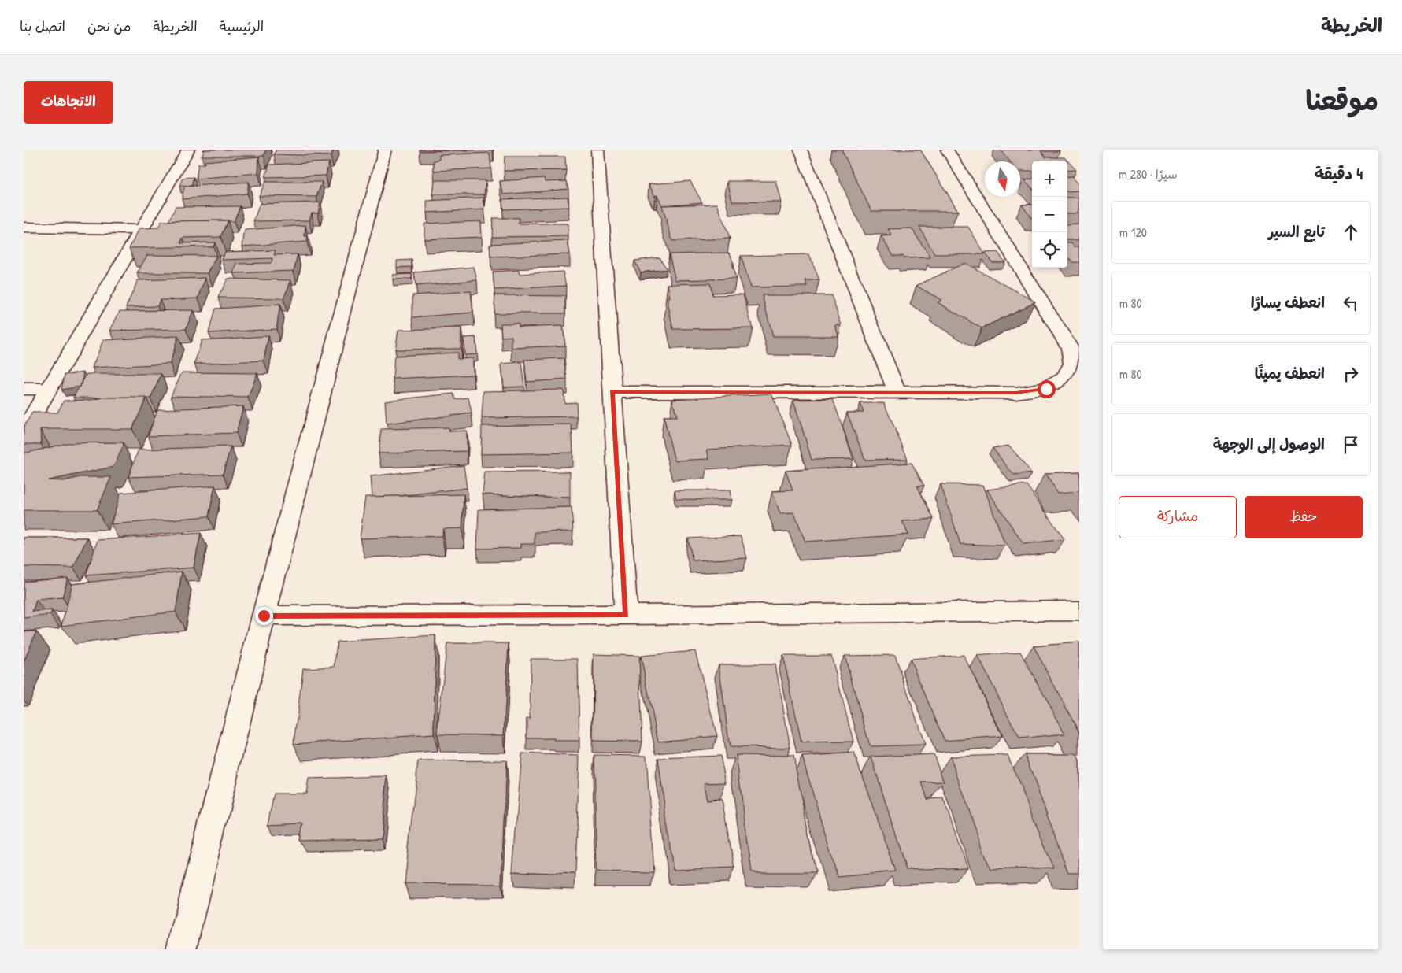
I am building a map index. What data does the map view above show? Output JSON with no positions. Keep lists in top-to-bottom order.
{
  "north": "bottom",
  "page": {
    "header": "الخريطة",
    "nav": [
      "الرئيسية",
      "الخريطة",
      "من نحن",
      "اتصل بنا"
    ],
    "title": "موقعنا",
    "buttons": [
      "الاتجاهات",
      ["حفظ", "مشاركة"]
    ],
    "heading": ["4 دقيقة", "سيرًا · 280 m"],
    "map_buttons": ["+", "−"],
    "list": [
      ["تابع السير", "120 m"],
      ["انعطف يسارًا", "80 m"],
      ["انعطف يمينًا", "80 m"],
      "الوصول إلى الوجهة"
    ]
  }
}
